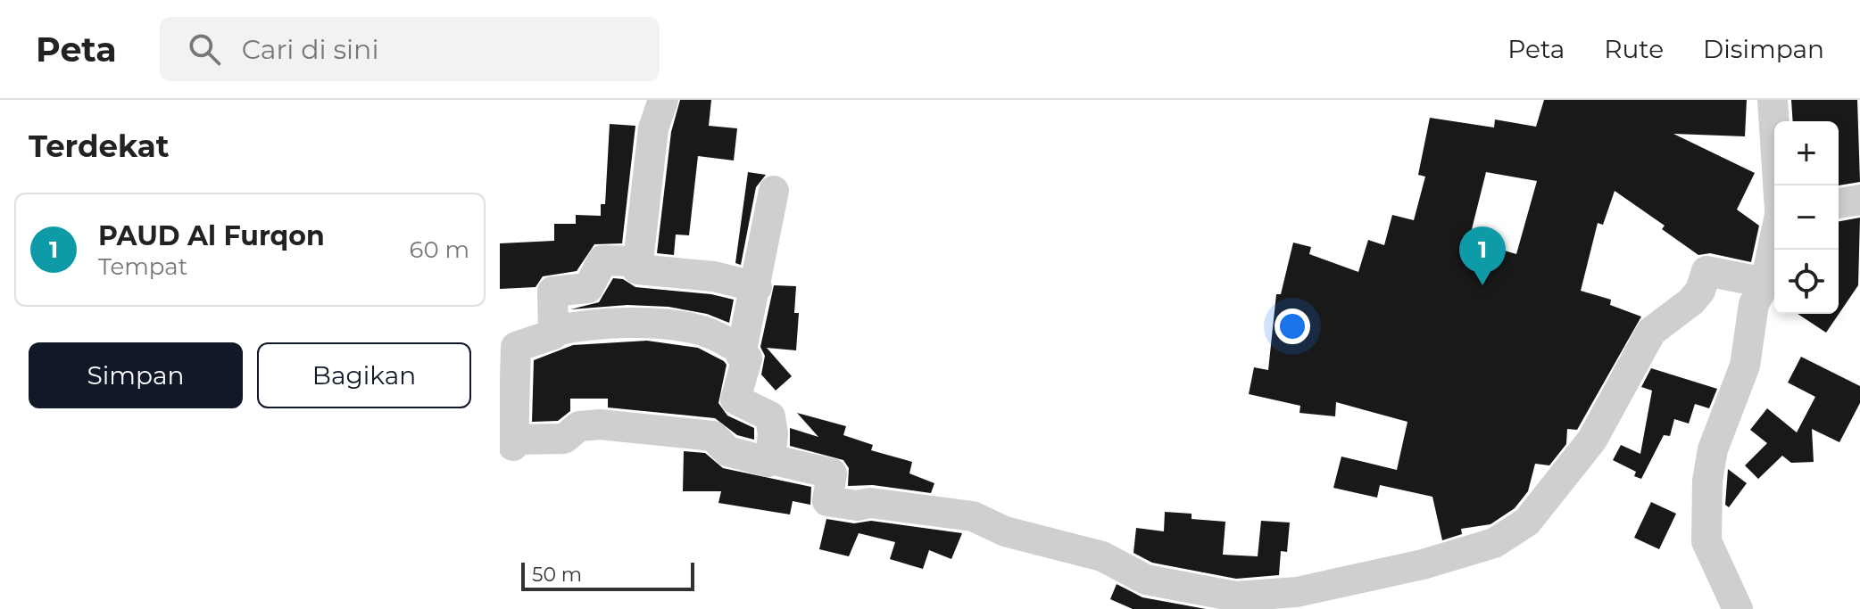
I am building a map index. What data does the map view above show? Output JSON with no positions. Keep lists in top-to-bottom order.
{
  "scale_bar": "50 m",
  "page": {
    "header": "Peta",
    "search": "Cari di sini",
    "nav": ["Peta", "Rute", "Disimpan"],
    "heading": "Terdekat",
    "map_buttons": ["+", "−"],
    "list": [
      {
        "mark": "1",
        "name": "PAUD Al Furqon",
        "note": "Tempat",
        "value": "60 m"
      }
    ],
    "pins": "1",
    "buttons": ["Simpan", "Bagikan"],
    "scale": "50 m"
  }
}
